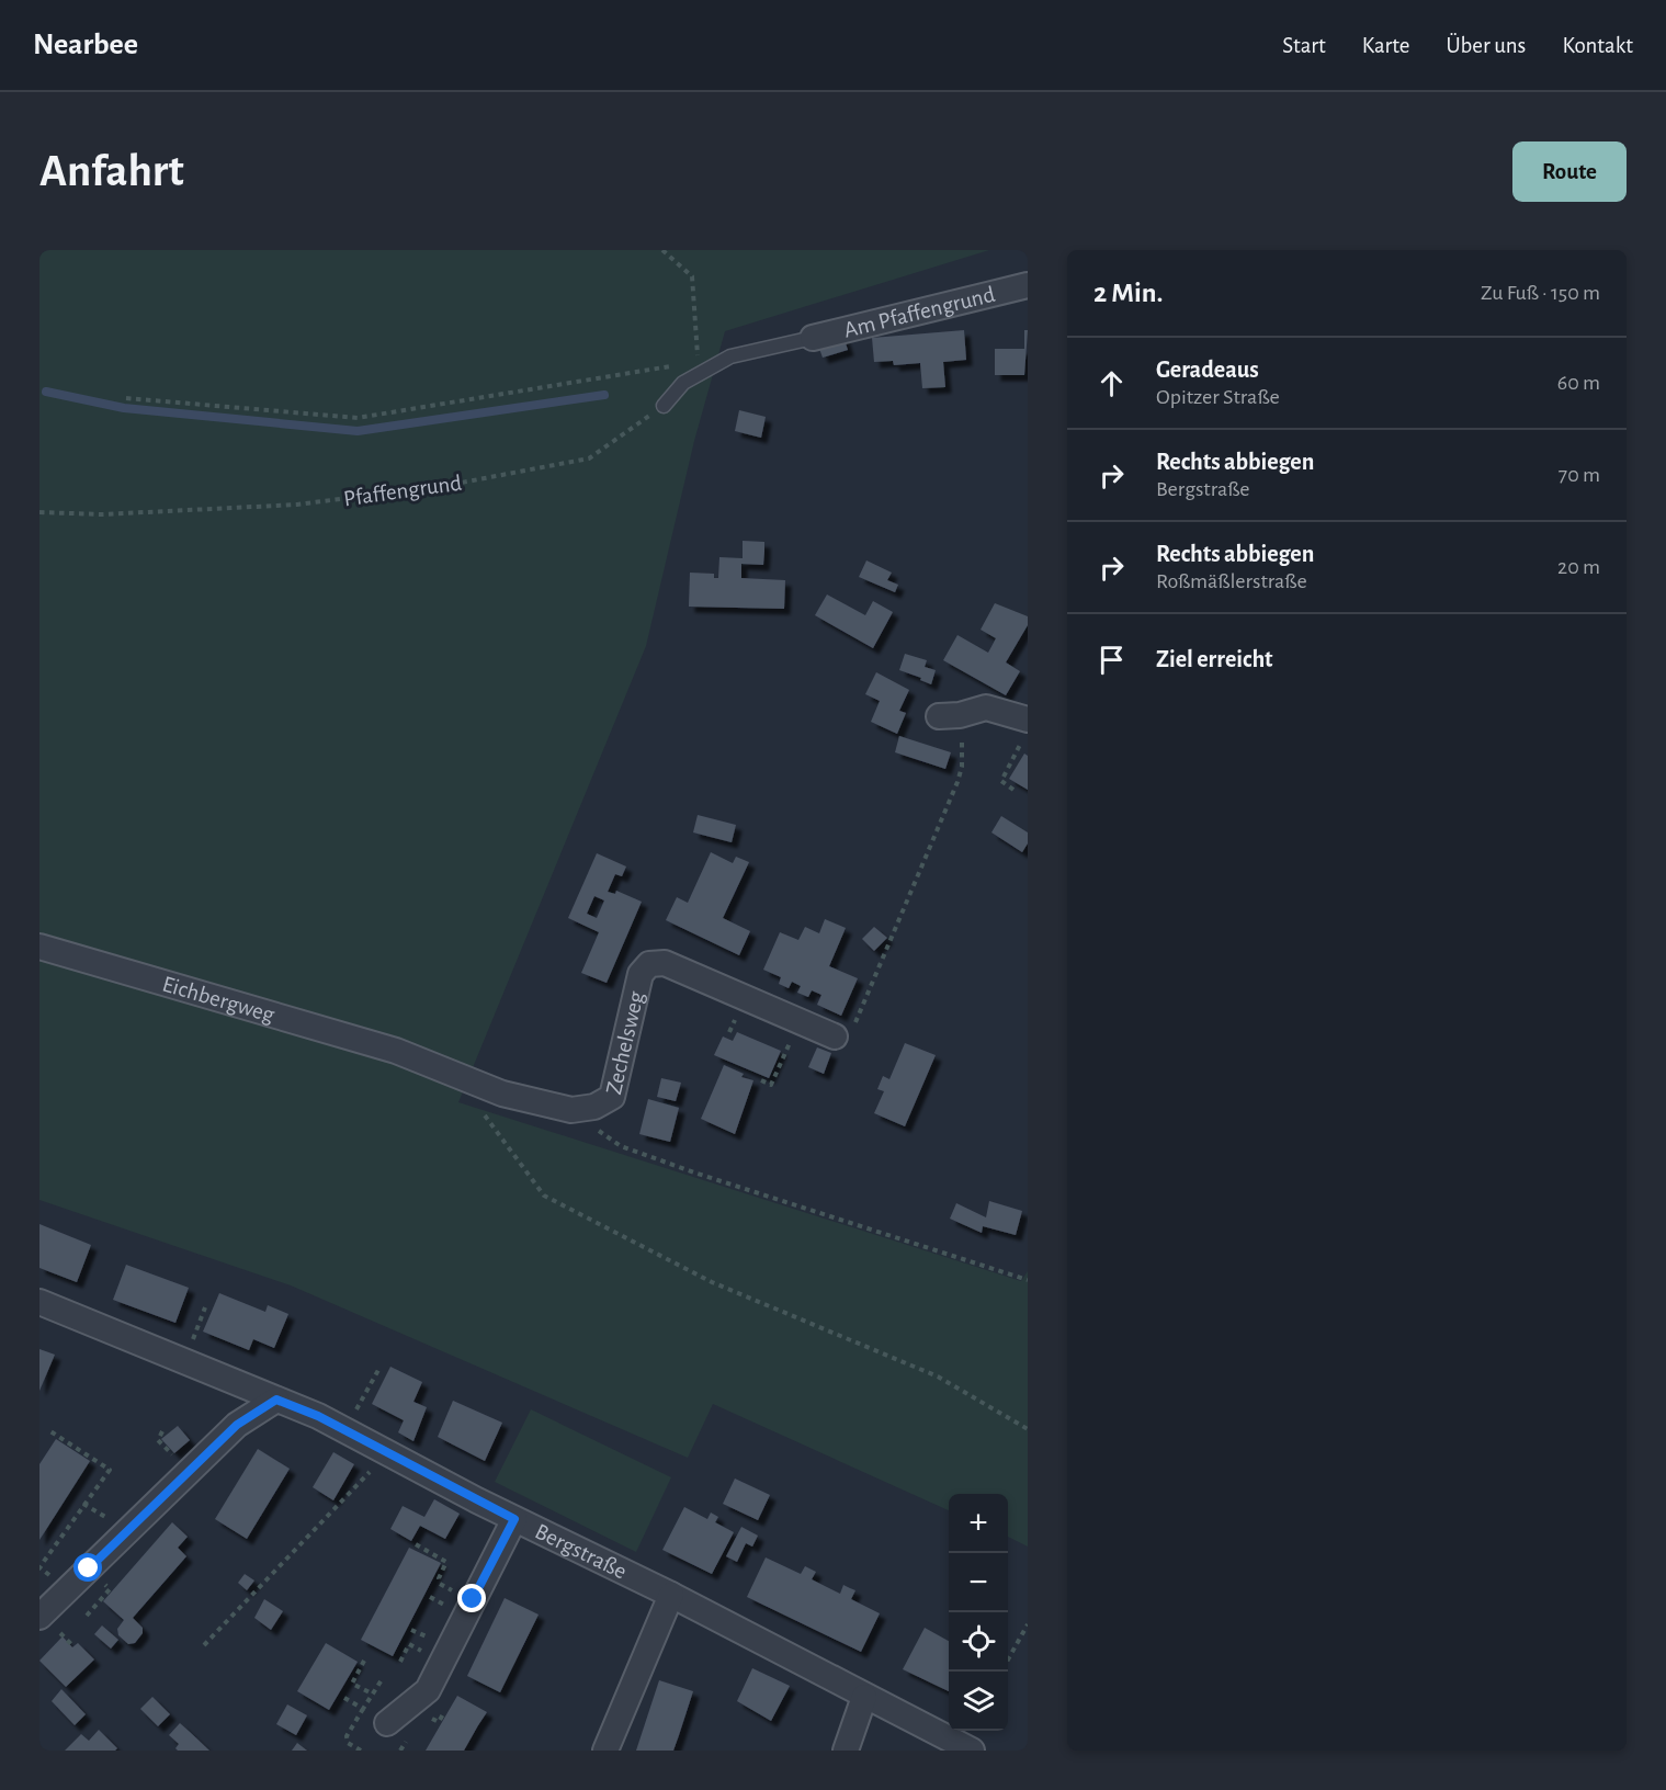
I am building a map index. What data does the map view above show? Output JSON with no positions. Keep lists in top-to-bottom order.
{
  "streets": {
    "street": [
      "Am Pfaffengrund",
      "Eichbergweg",
      "Zechelsweg",
      "Bergstraße"
    ],
    "path": ["Pfaffengrund"]
  },
  "crossings": [
    ["Eichbergweg", "Zechelsweg"]
  ],
  "page": {
    "header": "Nearbee",
    "nav": [
      "Start",
      "Karte",
      "Über uns",
      "Kontakt"
    ],
    "buttons": "Route",
    "title": "Anfahrt",
    "heading": ["2 Min.", "Zu Fuß · 150 m"],
    "list": [
      ["Geradeaus", "Opitzer Straße", "60 m"],
      ["Rechts abbiegen", "Bergstraße", "70 m"],
      ["Rechts abbiegen", "Roßmäßlerstraße", "20 m"],
      "Ziel erreicht"
    ],
    "map_buttons": ["+", "−"]
  }
}
